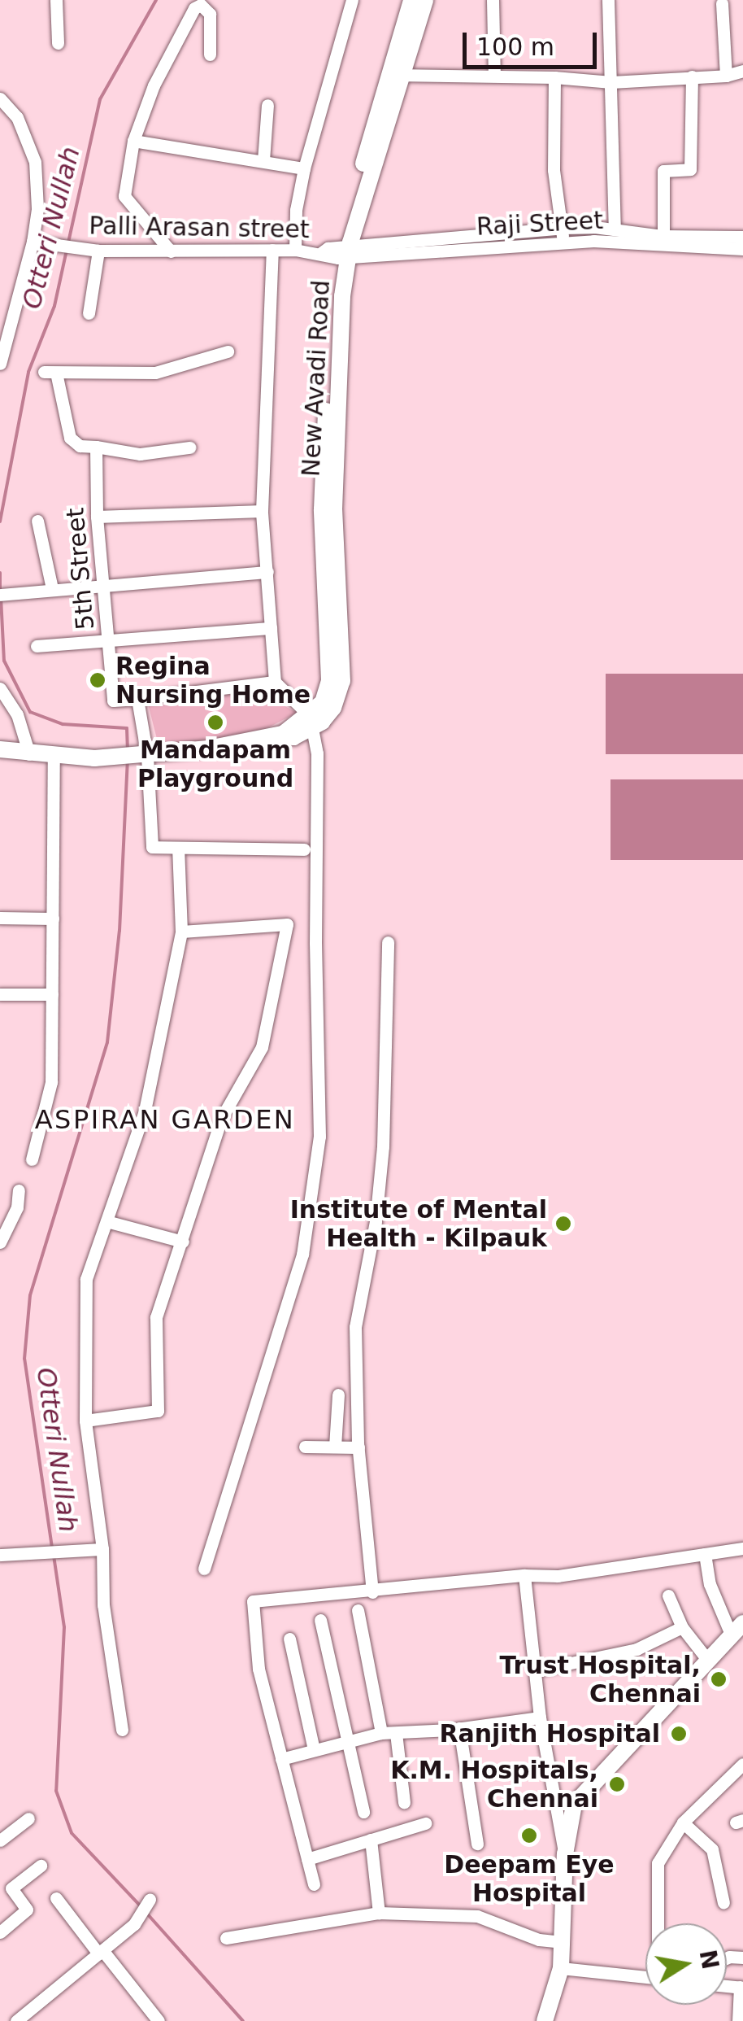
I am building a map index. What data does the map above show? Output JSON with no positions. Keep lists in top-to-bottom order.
{
  "streets": {
    "main road": ["New Avadi Road"],
    "street": ["Raji Street", "Palli Arasan street", "5th Street"]
  },
  "crossings": [
    ["Raji Street", "Palli Arasan street"],
    ["Raji Street", "New Avadi Road"],
    ["Palli Arasan street", "New Avadi Road"]
  ],
  "districts": ["ASPIRAN GARDEN"],
  "water": ["Otteri Nullah"],
  "places": [
    "Regina Nursing Home",
    "Mandapam Playground",
    "Institute of Mental Health - Kilpauk",
    "Trust Hospital, Chennai",
    "Ranjith Hospital",
    "K.M. Hospitals, Chennai",
    "Deepam Eye Hospital"
  ],
  "scale_bar": "100 m",
  "north": "right"
}
